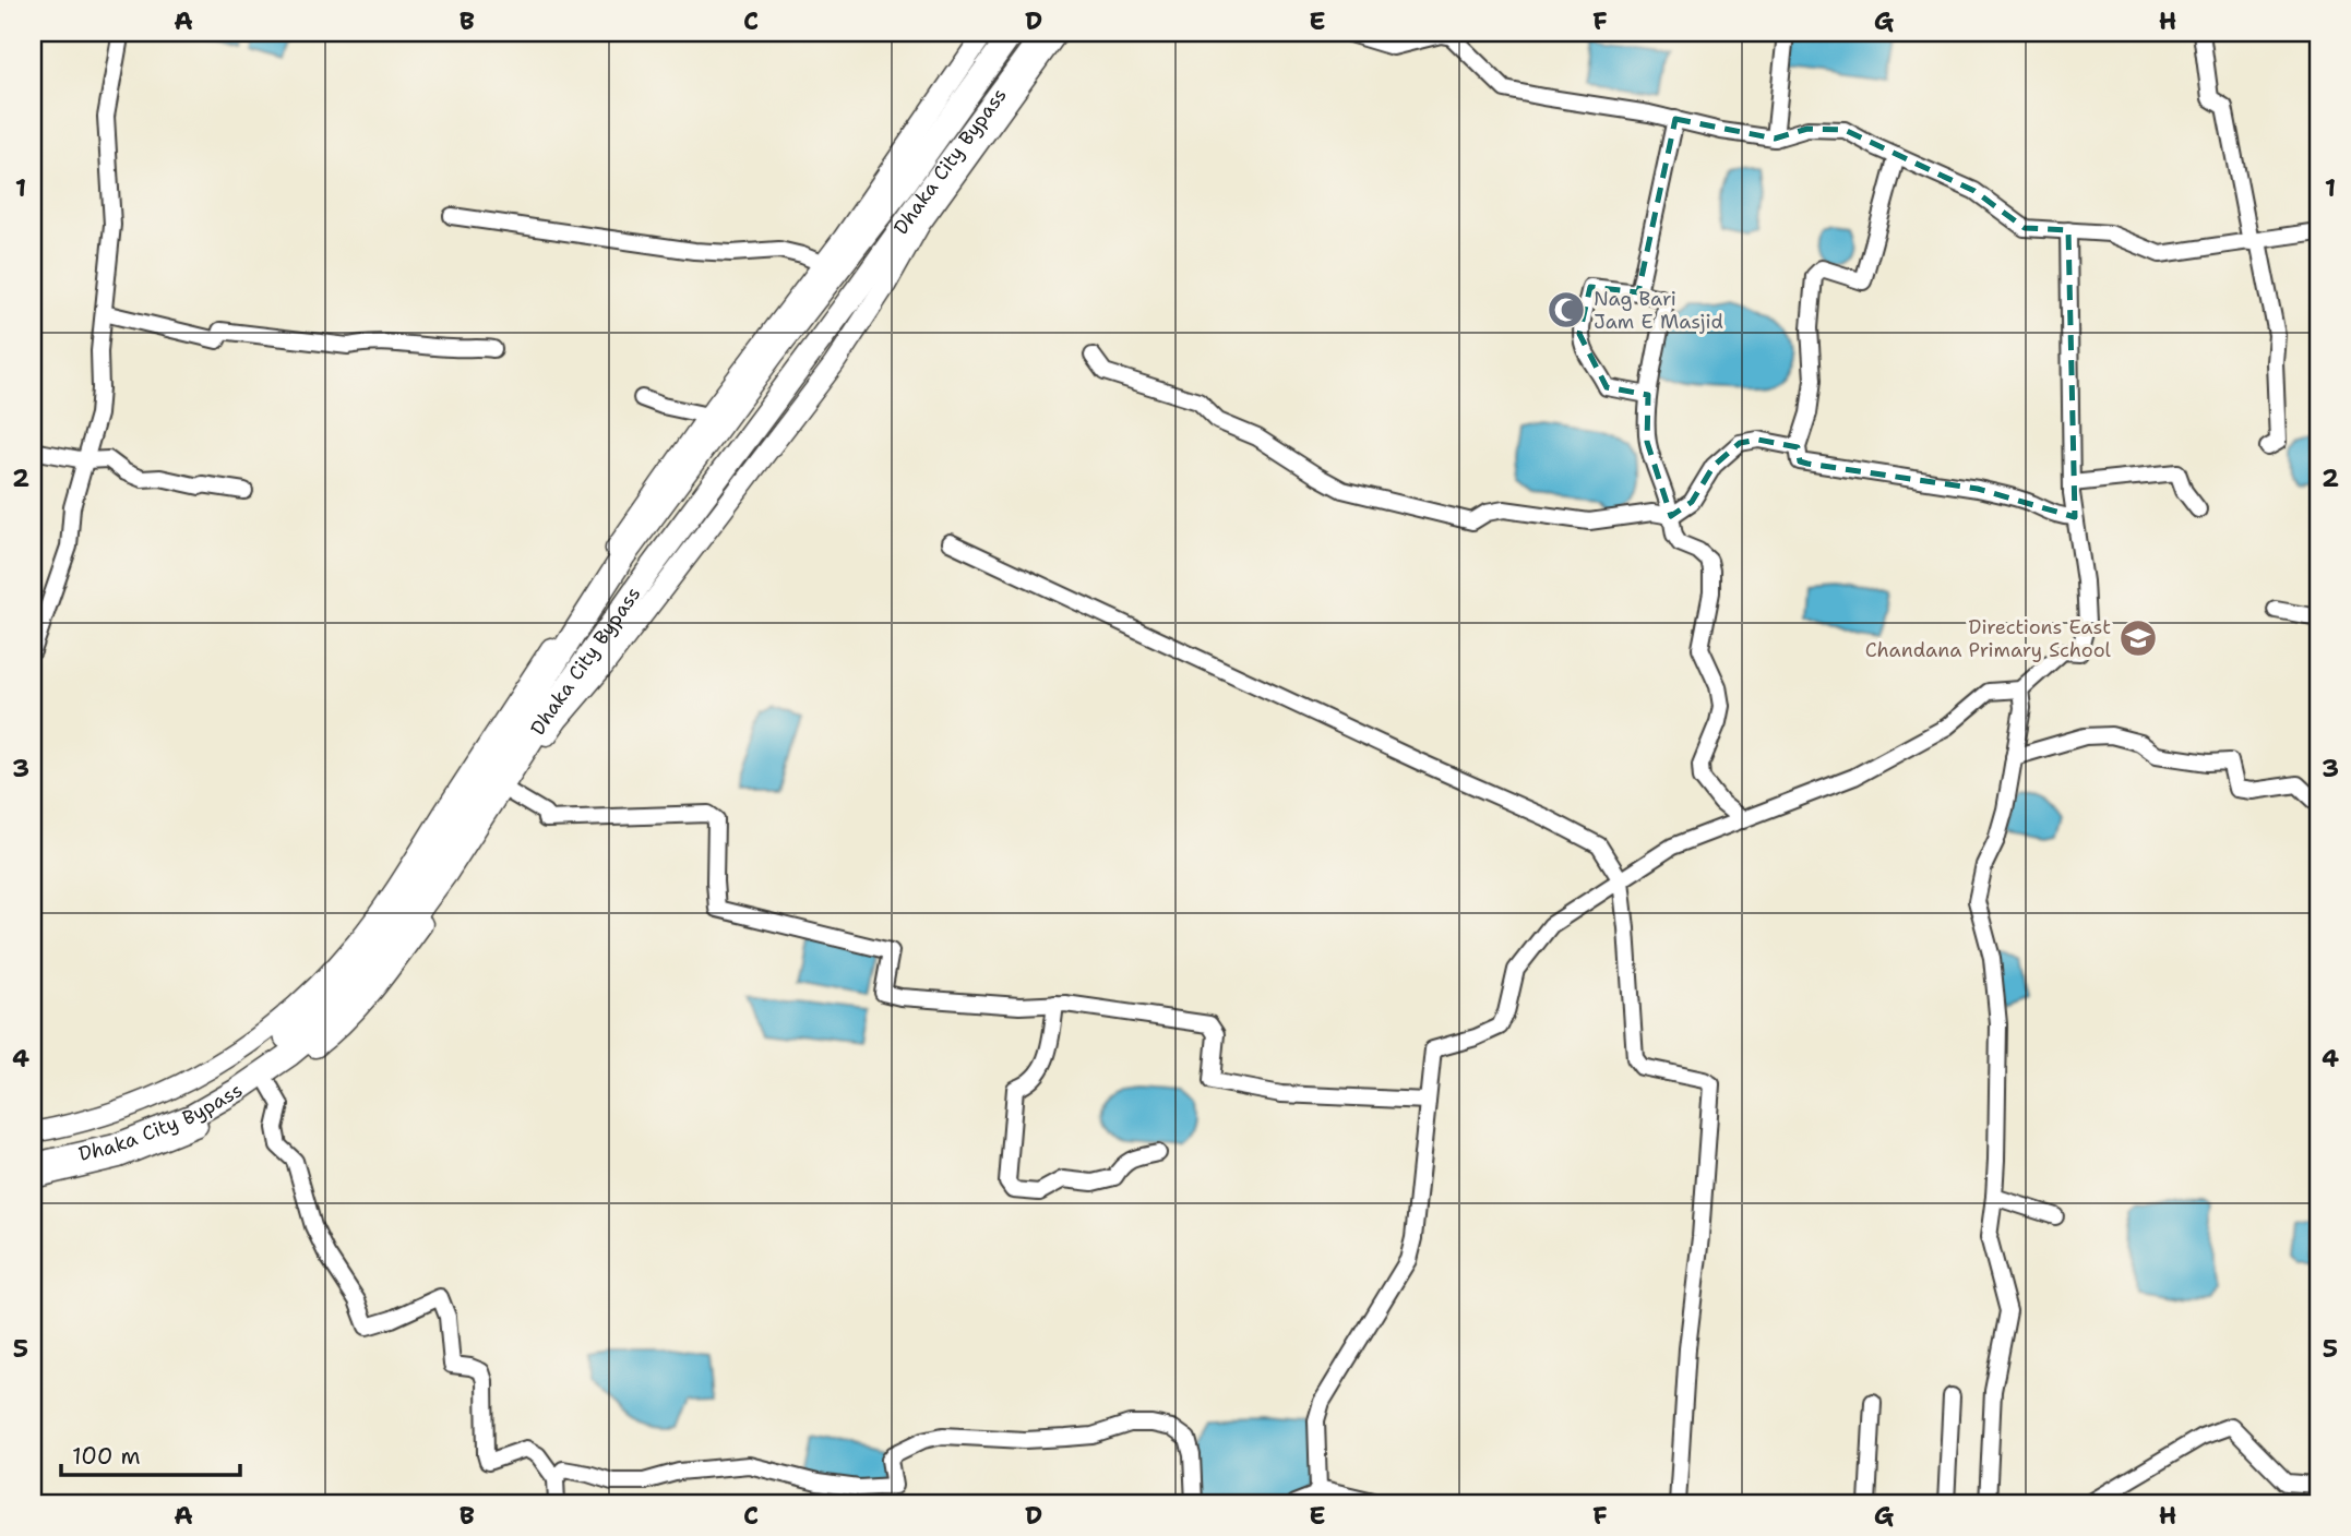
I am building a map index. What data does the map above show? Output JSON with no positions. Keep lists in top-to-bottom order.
{
  "streets": {
    "highway": ["Dhaka City Bypass"]
  },
  "places": {
    "mosque": ["Nag Bari Jam E Masjid"],
    "school or university": ["Directions East Chandana Primary School"]
  },
  "scale_bar": "100 m",
  "grid": {
    "columns": [
      "A",
      "B",
      "C",
      "D",
      "E",
      "F",
      "G",
      "H"
    ],
    "rows": [
      "1",
      "2",
      "3",
      "4",
      "5"
    ]
  }
}
